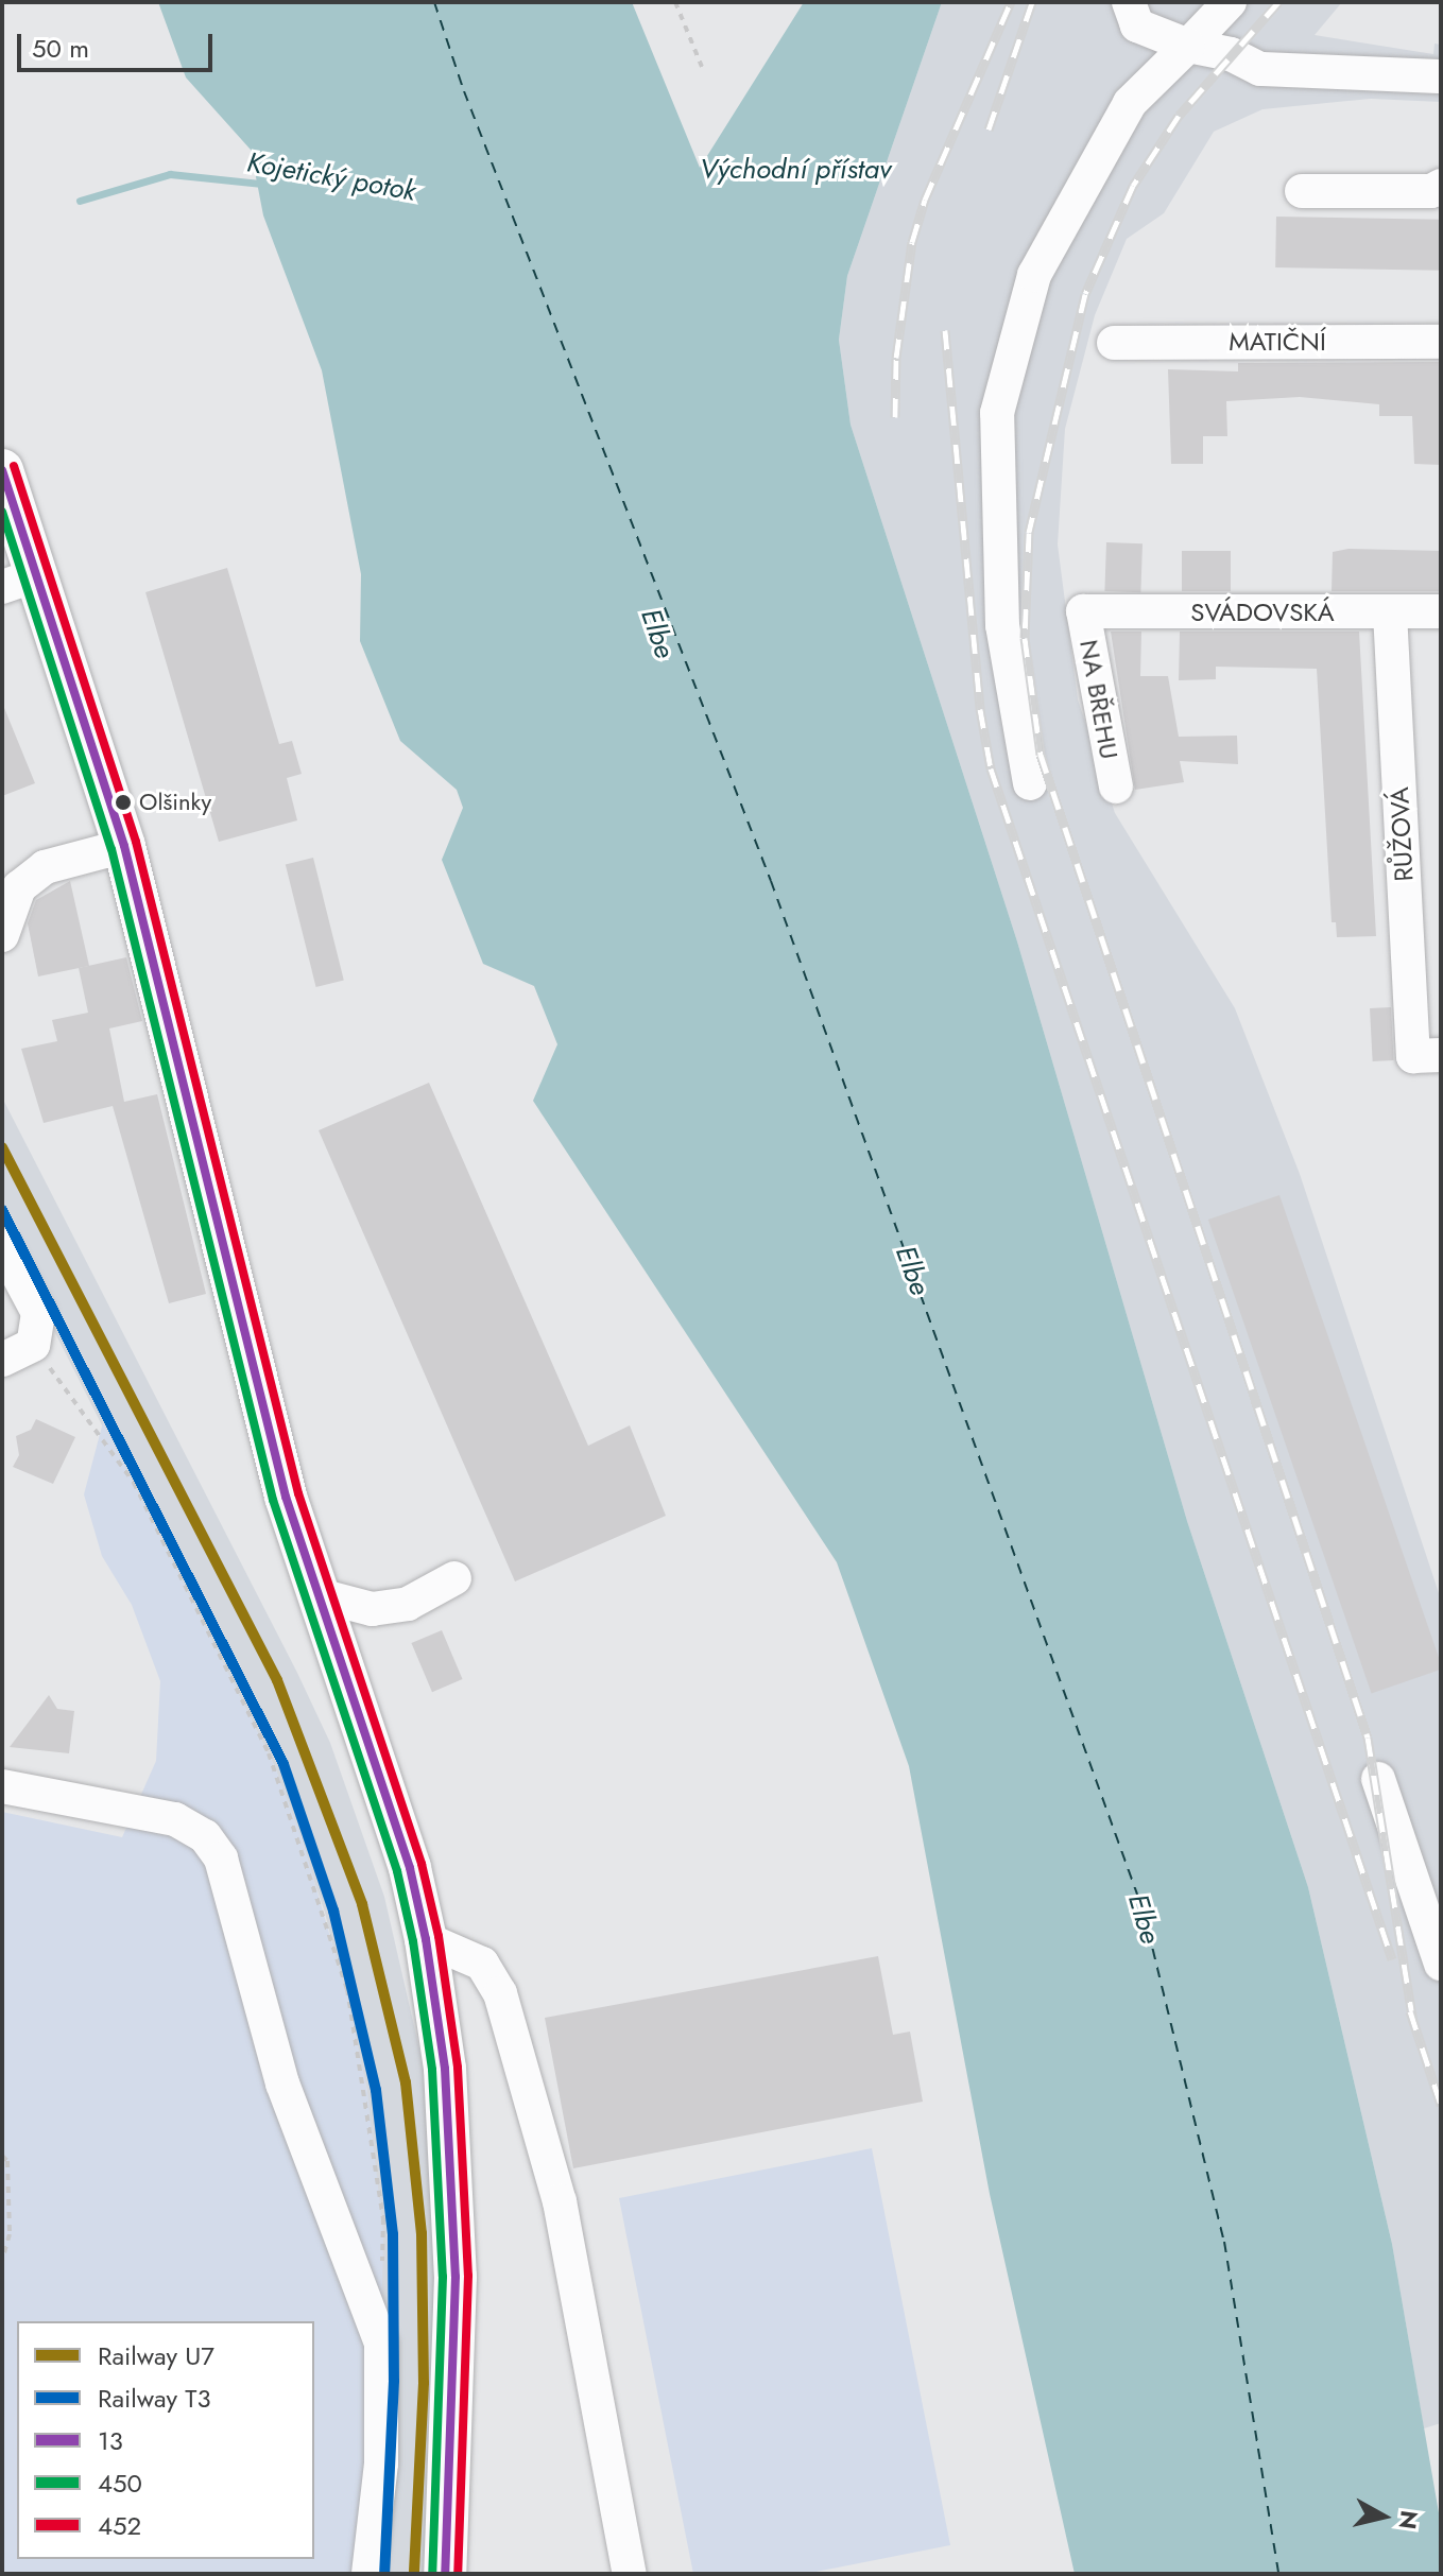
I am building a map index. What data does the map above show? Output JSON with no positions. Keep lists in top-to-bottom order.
{
  "streets": {
    "street": [
      "MATIČNÍ",
      "SVÁDOVSKÁ",
      "NA BŘEHU",
      "RŮŽOVÁ"
    ]
  },
  "crossings": [
    ["SVÁDOVSKÁ", "NA BŘEHU"],
    ["SVÁDOVSKÁ", "RŮŽOVÁ"]
  ],
  "water": ["Východní přístav", "Kojetický potok", "Elbe"],
  "places": ["Olšinky"],
  "lines": [
    "transit line 452",
    "transit line 13",
    "transit line 450",
    "rail line U7",
    "rail line T3"
  ],
  "legend": [
    "Railway U7",
    "Railway T3",
    "13",
    "450",
    "452"
  ],
  "scale_bar": "50 m",
  "north": "right"
}
